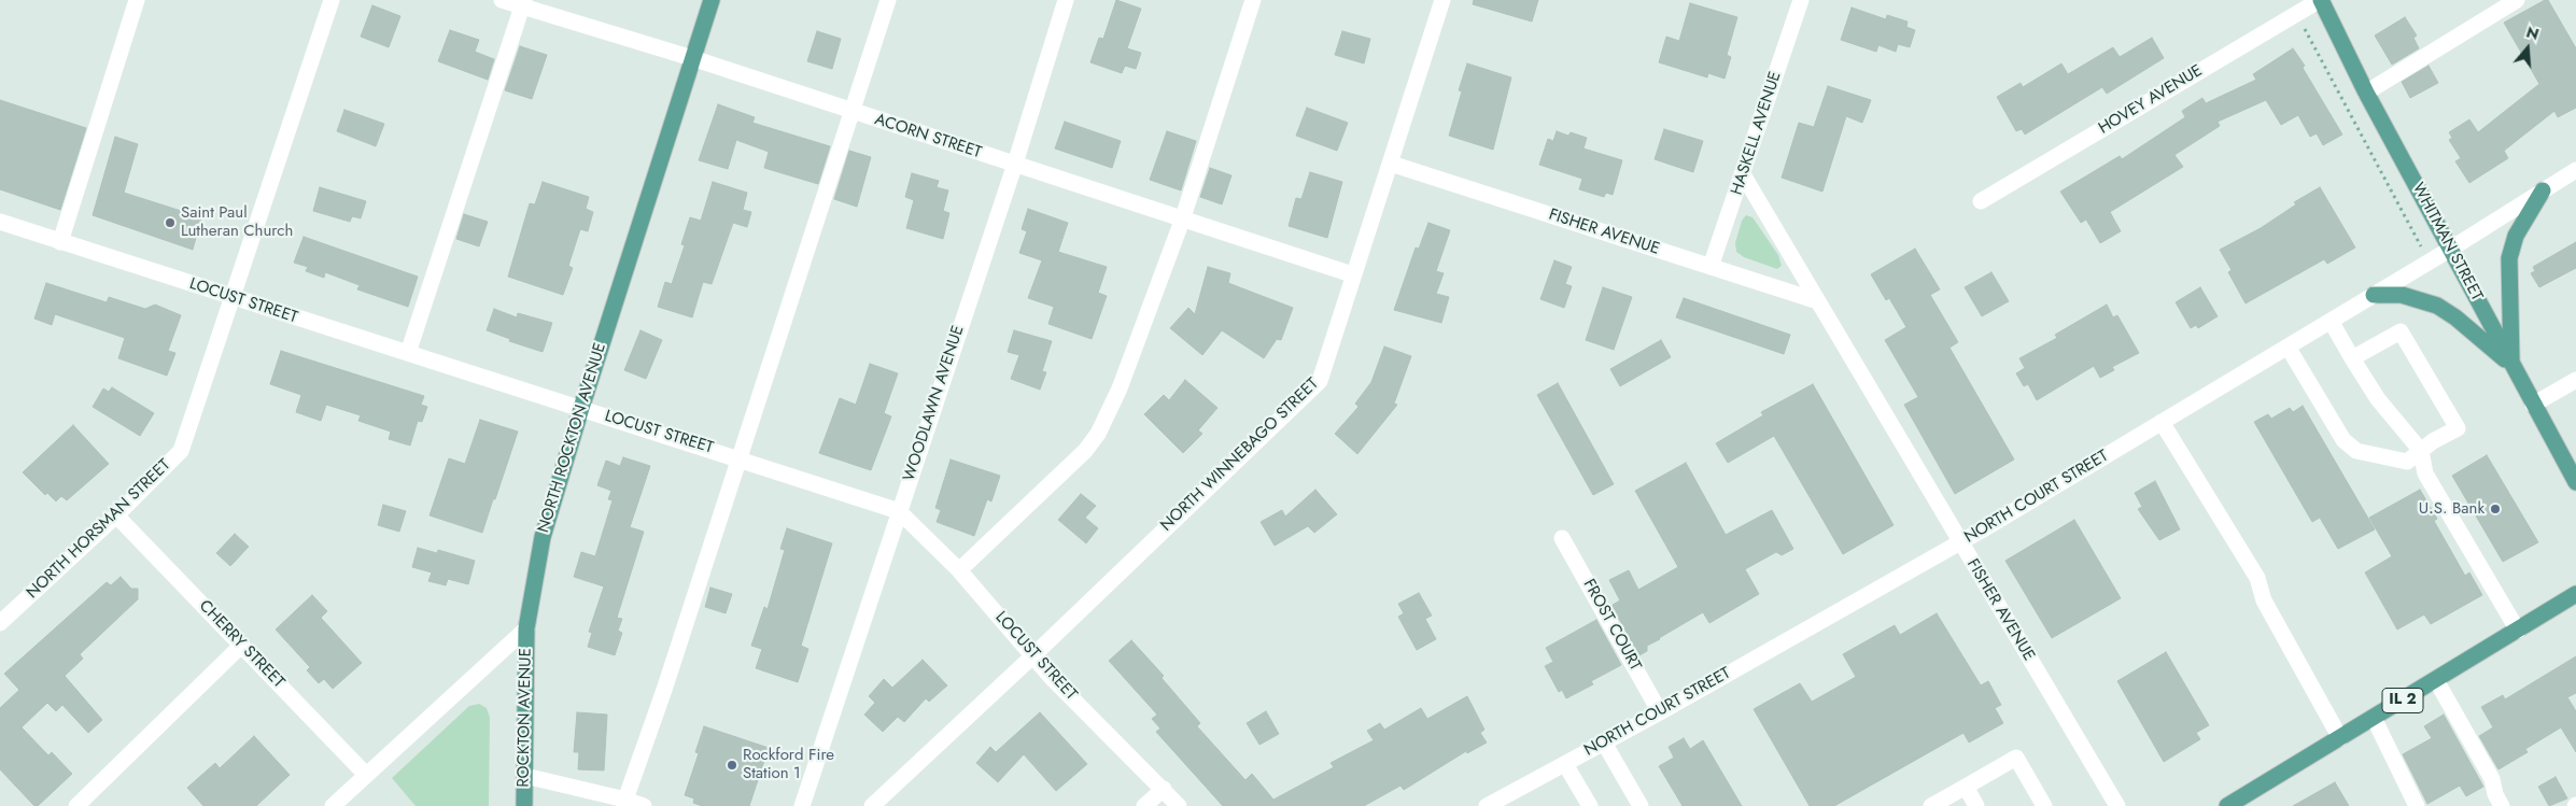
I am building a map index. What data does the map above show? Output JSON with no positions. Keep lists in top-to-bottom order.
{
  "streets": {
    "main road": [
      "WHITMAN STREET",
      "NORTH ROCKTON AVENUE",
      "IL 2",
      "ROCKTON AVENUE"
    ],
    "street": [
      "HOVEY AVENUE",
      "HASKELL AVENUE",
      "ACORN STREET",
      "FISHER AVENUE",
      "LOCUST STREET",
      "WOODLAWN AVENUE",
      "NORTH WINNEBAGO STREET",
      "NORTH COURT STREET",
      "NORTH HORSMAN STREET",
      "FROST COURT",
      "CHERRY STREET"
    ]
  },
  "crossings": [
    ["HOVEY AVENUE", "WHITMAN STREET"],
    ["HASKELL AVENUE", "FISHER AVENUE"],
    ["ACORN STREET", "WOODLAWN AVENUE"],
    ["ACORN STREET", "NORTH ROCKTON AVENUE"],
    ["ACORN STREET", "NORTH WINNEBAGO STREET"],
    ["FISHER AVENUE", "NORTH WINNEBAGO STREET"],
    ["FISHER AVENUE", "NORTH COURT STREET"],
    ["WHITMAN STREET", "NORTH COURT STREET"],
    ["LOCUST STREET", "WOODLAWN AVENUE"],
    ["LOCUST STREET", "NORTH ROCKTON AVENUE"],
    ["LOCUST STREET", "NORTH WINNEBAGO STREET"],
    ["LOCUST STREET", "NORTH HORSMAN STREET"],
    ["NORTH ROCKTON AVENUE", "ROCKTON AVENUE"],
    ["NORTH COURT STREET", "FROST COURT"],
    ["NORTH HORSMAN STREET", "CHERRY STREET"]
  ],
  "places": ["Saint Paul Lutheran Church", "U.S. Bank", "Rockford Fire Station 1"],
  "north": "top"
}
